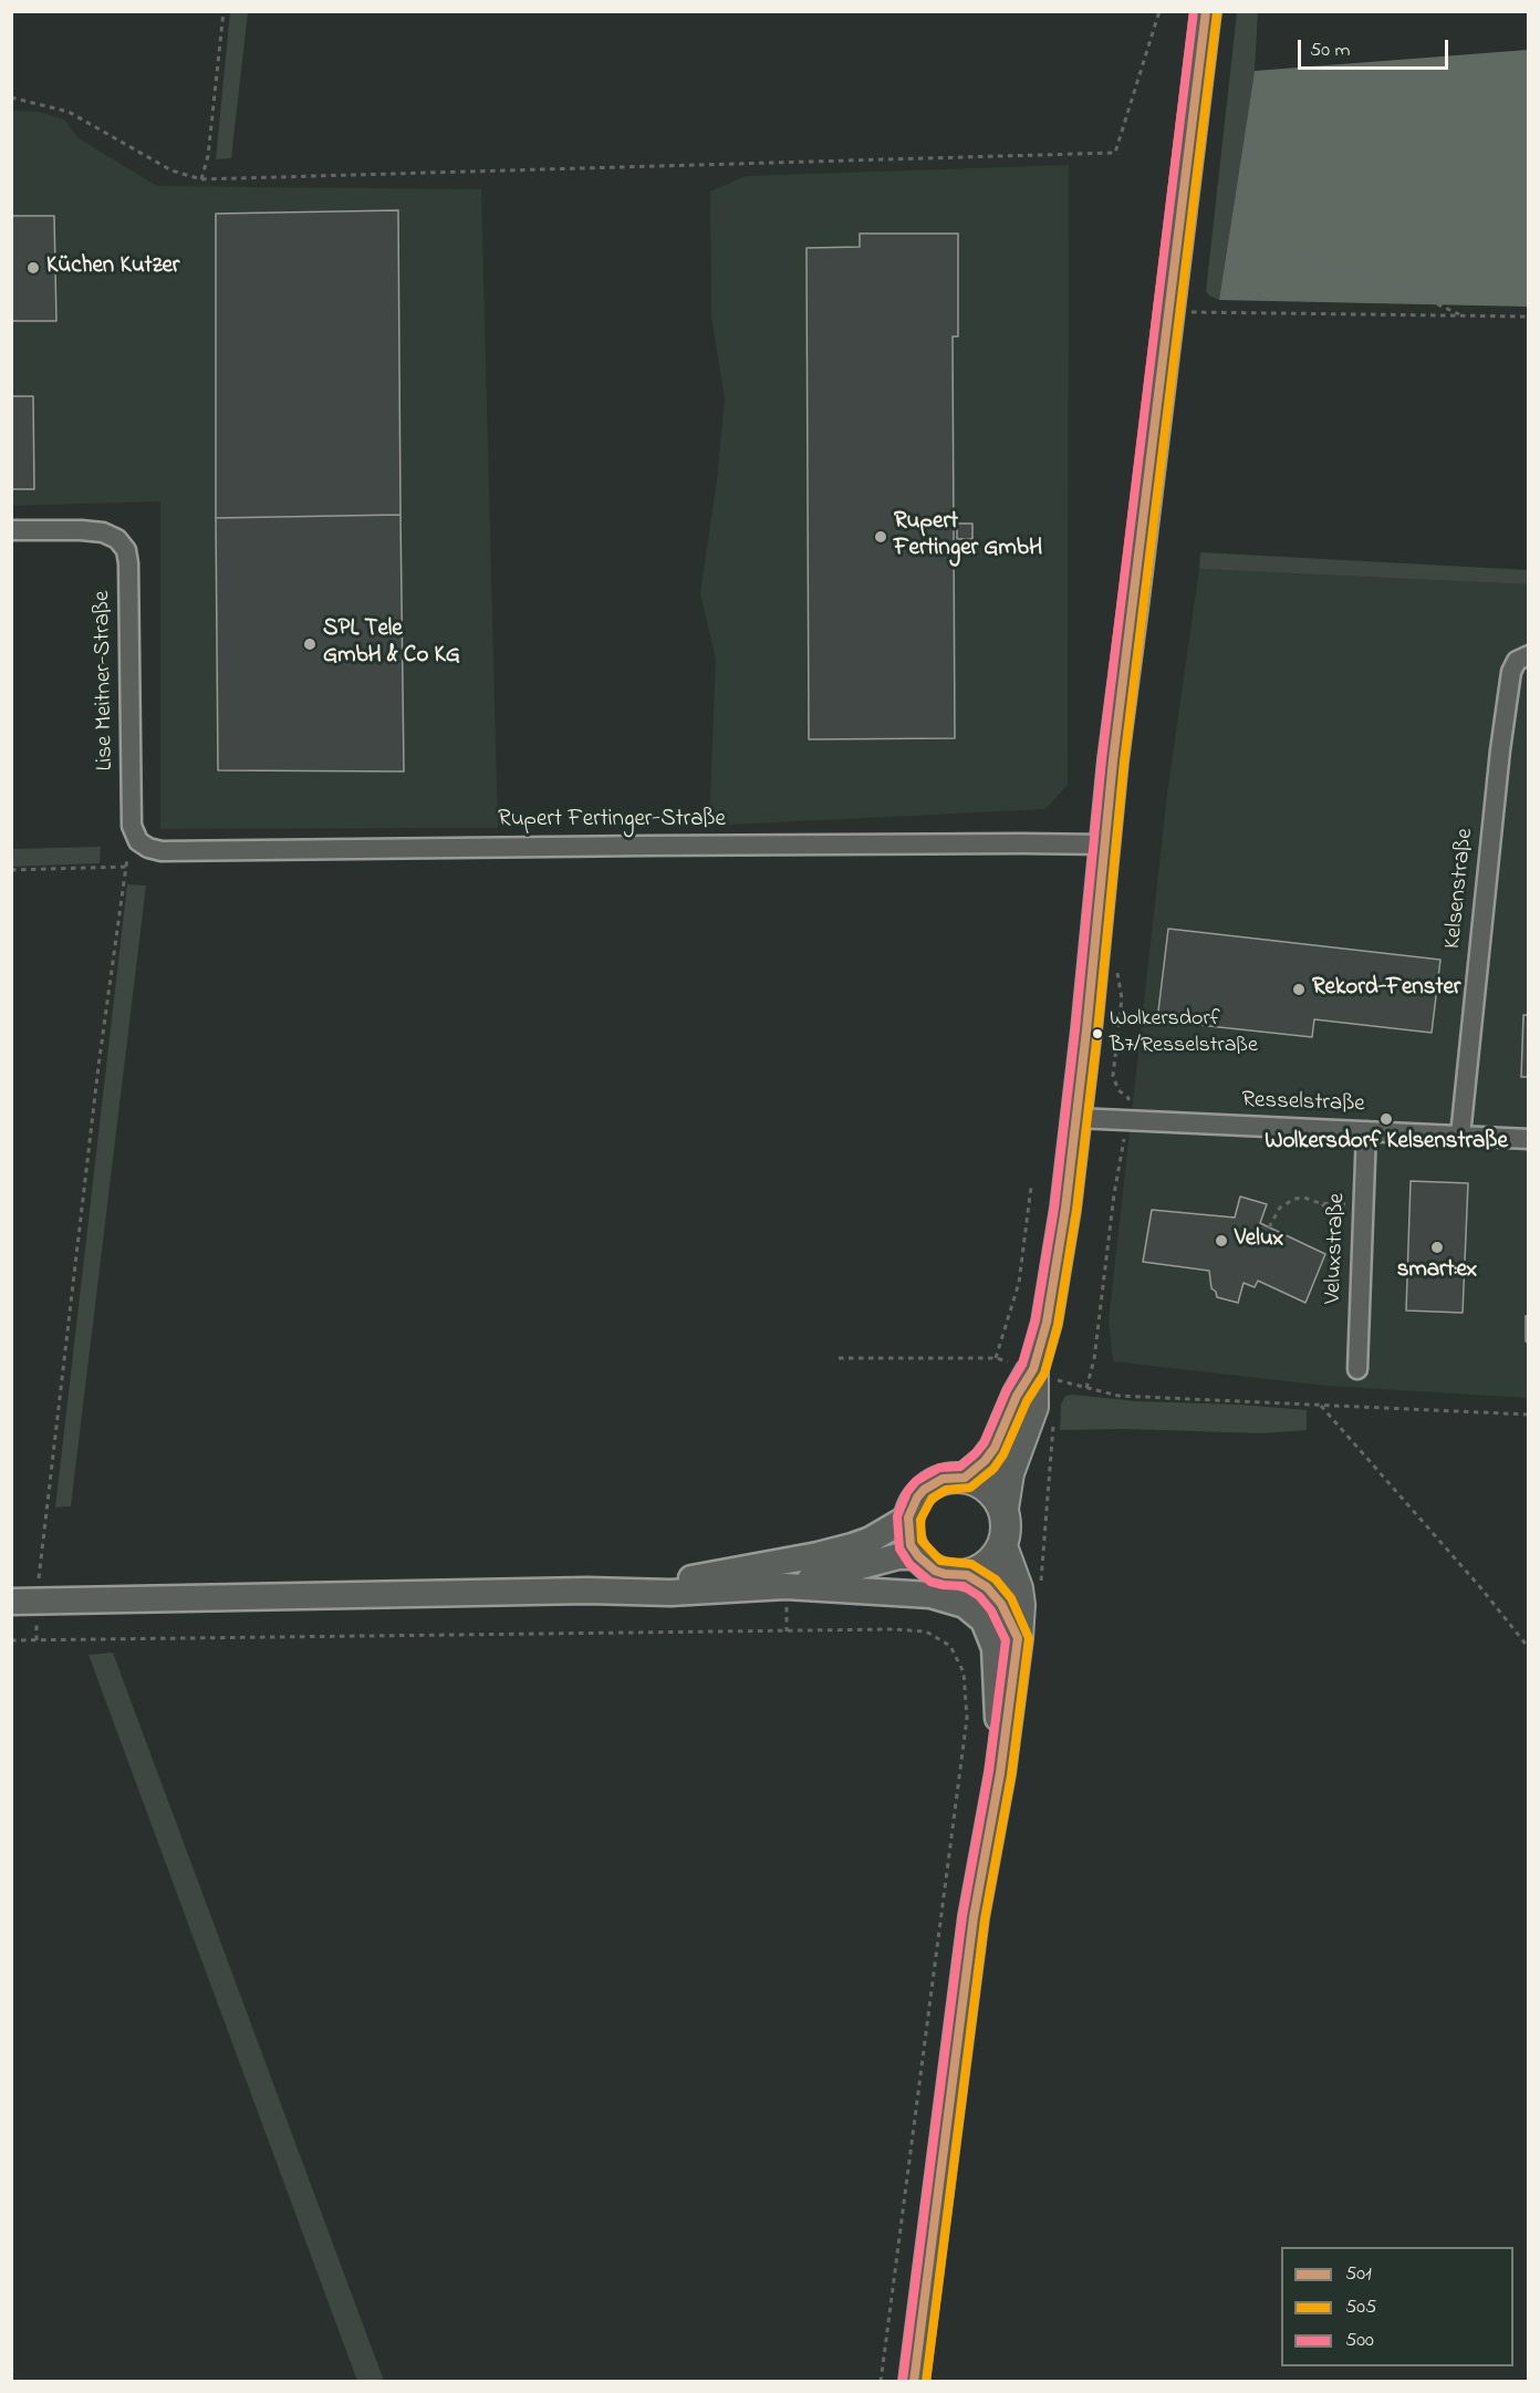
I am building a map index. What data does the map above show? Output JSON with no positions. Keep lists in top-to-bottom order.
{
  "streets": {
    "street": [
      "Lise Meitner-Straße",
      "Rupert Fertinger-Straße",
      "Kelsenstraße",
      "Resselstraße",
      "Veluxstraße"
    ]
  },
  "crossings": [
    ["Lise Meitner-Straße", "Rupert Fertinger-Straße"],
    ["Kelsenstraße", "Resselstraße"],
    ["Resselstraße", "Veluxstraße"]
  ],
  "places": [
    "Küchen Kutzer",
    "Rupert Fertinger GmbH",
    "SPL Tele GmbH & Co KG",
    "Rekord-Fenster",
    "Wolkersdorf B7/Resselstraße",
    "Wolkersdorf Kelsenstraße",
    "Velux",
    "smart:ex"
  ],
  "lines": ["transit line 501", "transit line 500", "transit line 505"],
  "legend": ["501", "505", "500"],
  "scale_bar": "50 m"
}
